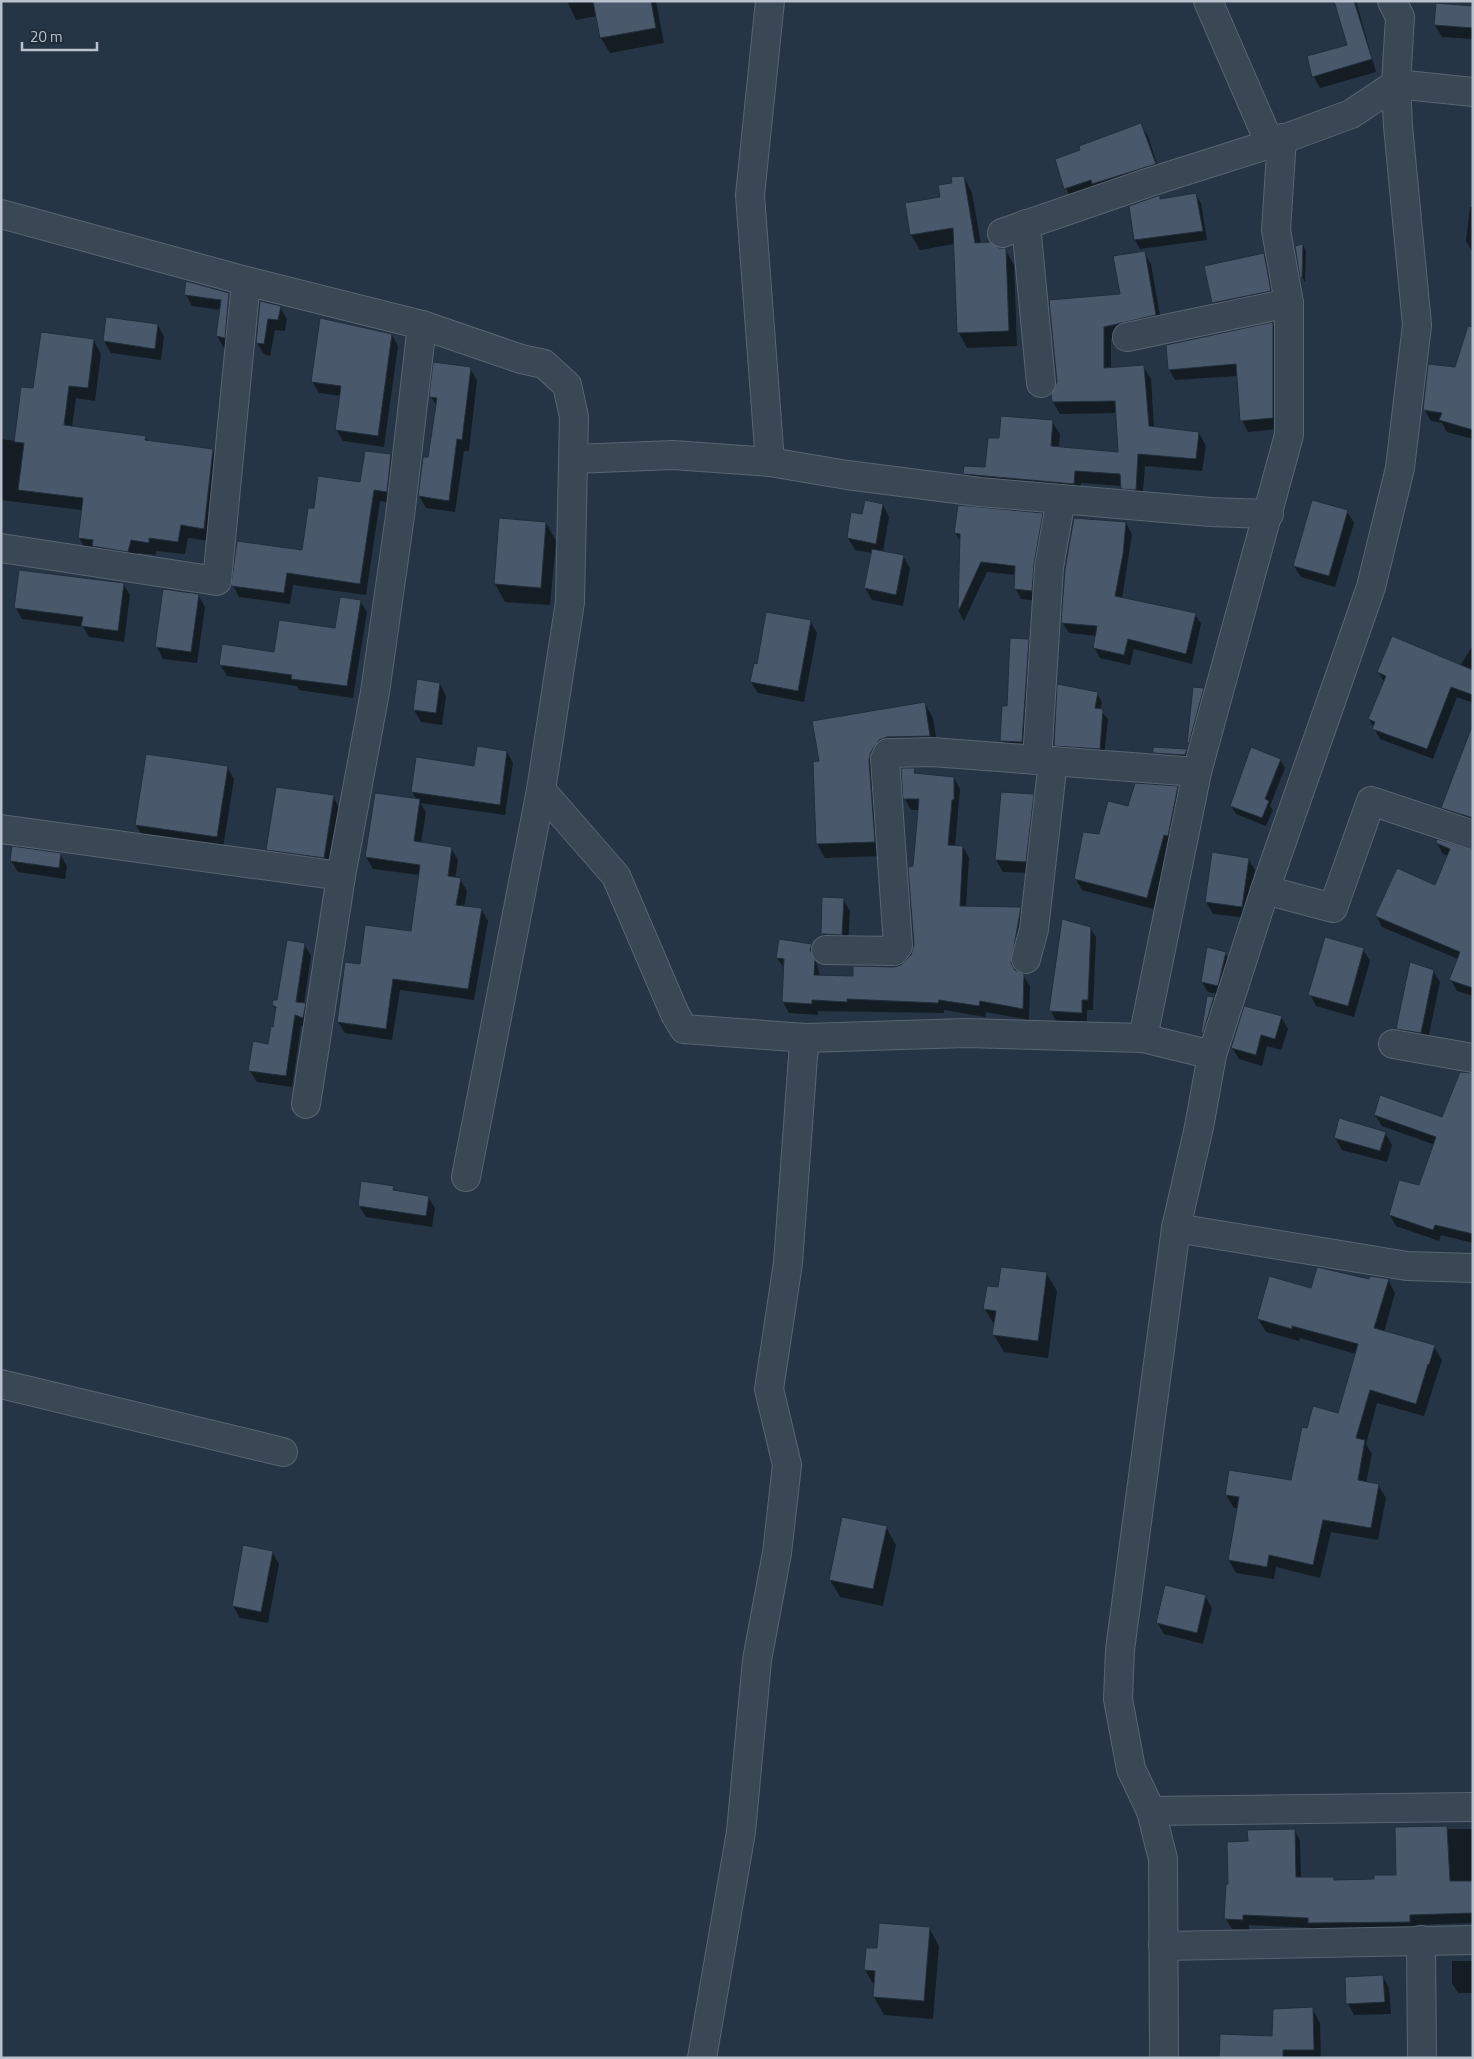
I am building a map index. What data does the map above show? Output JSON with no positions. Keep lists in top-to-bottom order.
{
  "scale_bar": "20 m"
}
